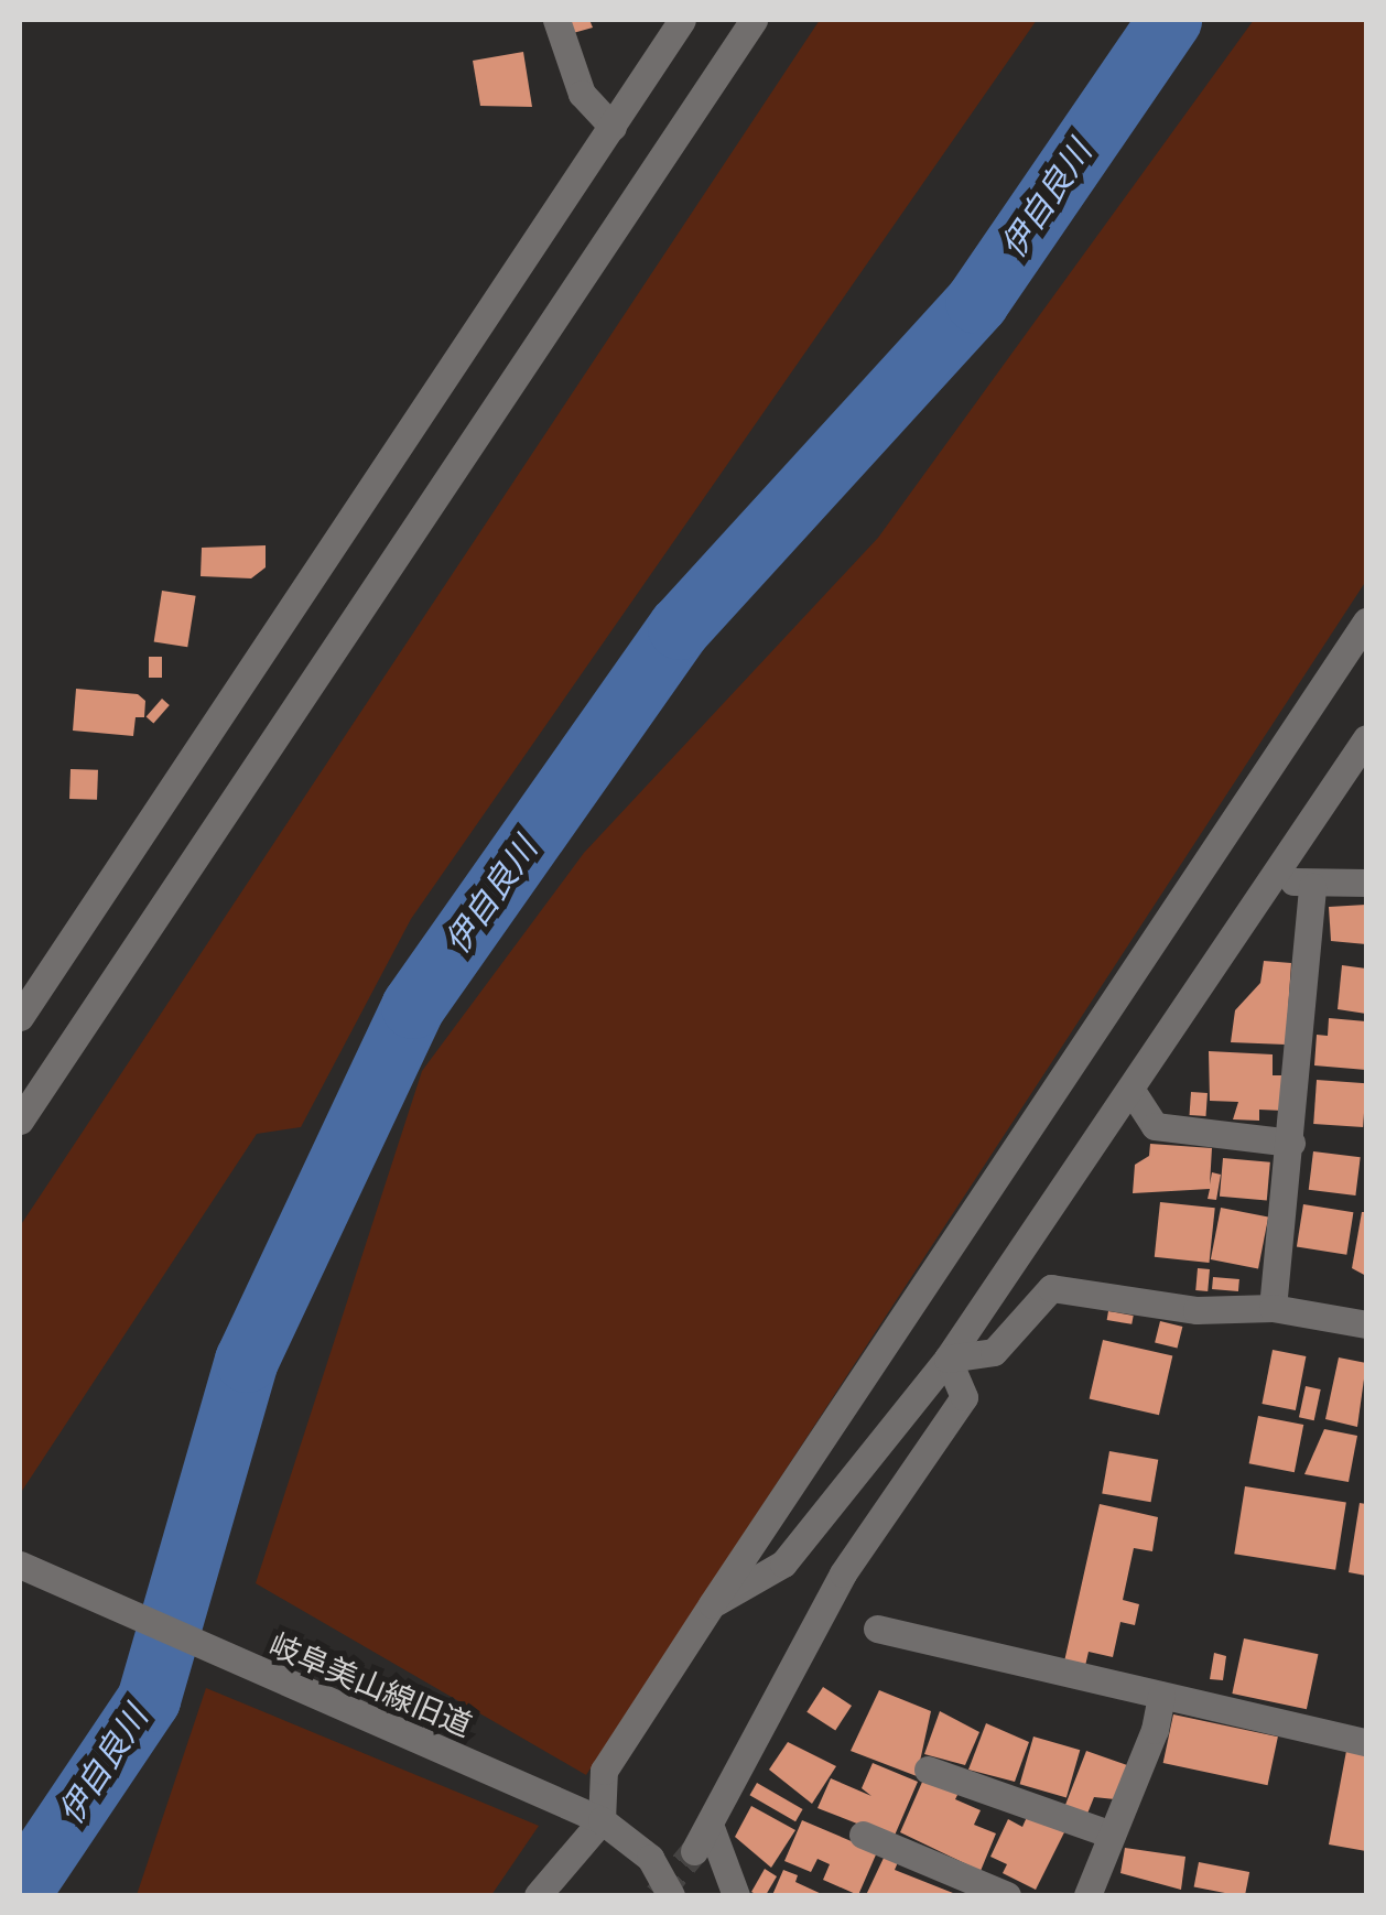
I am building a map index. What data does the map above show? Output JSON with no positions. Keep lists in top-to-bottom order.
{
  "streets": {
    "street": ["岐阜美山線旧道"]
  },
  "water": ["伊自良川"]
}
